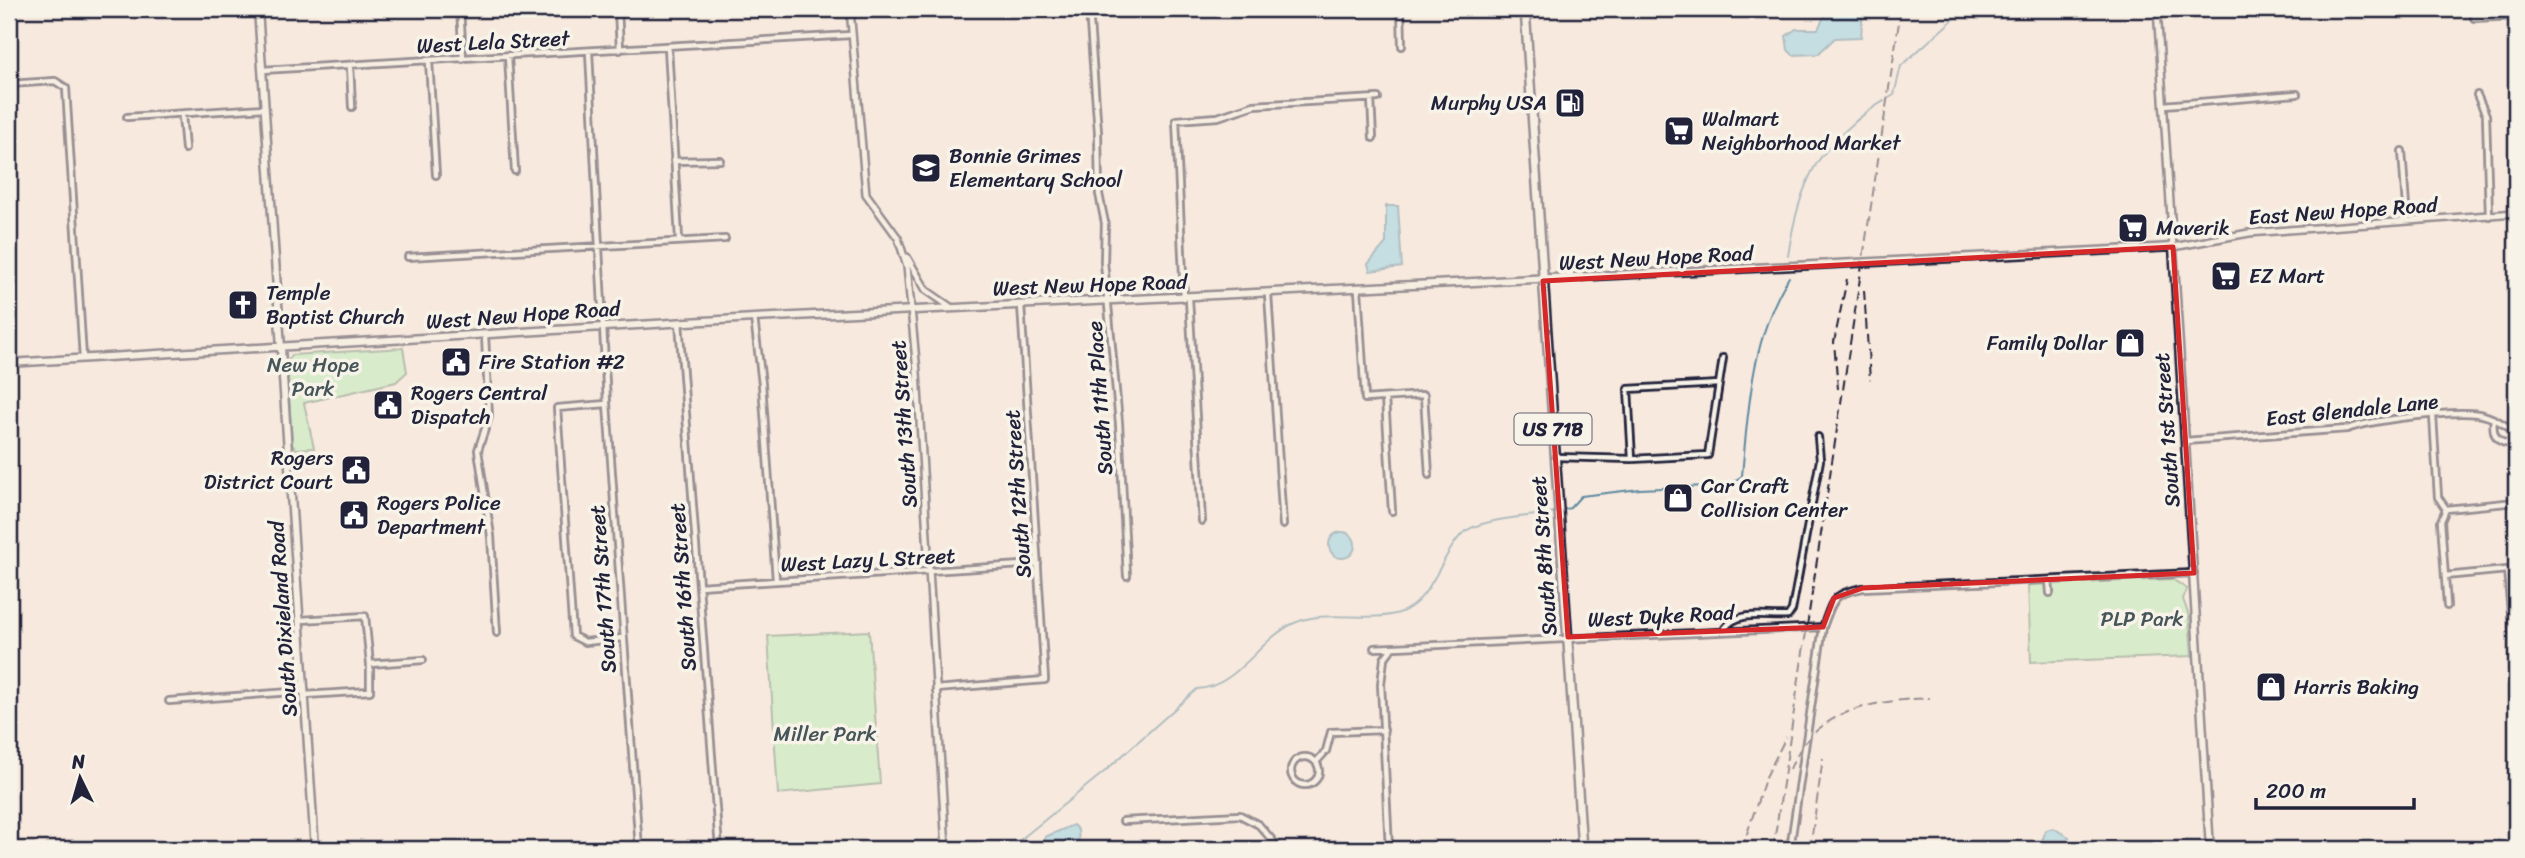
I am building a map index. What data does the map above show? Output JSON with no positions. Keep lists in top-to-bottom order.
{
  "streets": {
    "main road": [
      "West New Hope Road",
      "US 71B",
      "South 1st Street",
      "South 8th Street",
      "South Dixieland Road"
    ],
    "street": [
      "West Lela Street",
      "East New Hope Road",
      "South 11th Place",
      "East Glendale Lane",
      "South 13th Street",
      "South 12th Street",
      "West Lazy L Street",
      "South 16th Street",
      "South 17th Street",
      "West Dyke Road"
    ]
  },
  "crossings": [
    ["West Lela Street", "South 13th Street"],
    ["West Lela Street", "South 17th Street"],
    ["West Lela Street", "South Dixieland Road"],
    ["East New Hope Road", "West New Hope Road"],
    ["East New Hope Road", "South 1st Street"],
    ["West New Hope Road", "South 11th Place"],
    ["West New Hope Road", "South 13th Street"],
    ["West New Hope Road", "South 1st Street"],
    ["West New Hope Road", "South 12th Street"],
    ["West New Hope Road", "South 8th Street"],
    ["West New Hope Road", "South 16th Street"],
    ["West New Hope Road", "South 17th Street"],
    ["West New Hope Road", "South Dixieland Road"],
    ["East Glendale Lane", "South 1st Street"],
    ["South 13th Street", "South 12th Street"],
    ["South 13th Street", "West Lazy L Street"],
    ["South 12th Street", "West Lazy L Street"],
    ["South 8th Street", "West Dyke Road"],
    ["West Lazy L Street", "South 16th Street"]
  ],
  "parks": ["New Hope Park", "PLP Park", "Miller Park"],
  "places": {
    "fuel station": ["Murphy USA"],
    "supermarket": ["Walmart Neighborhood Market", "Maverik", "EZ Mart"],
    "school or university": ["Bonnie Grimes Elementary School"],
    "church": ["Temple Baptist Church"],
    "shop": ["Family Dollar", "Car Craft Collision Center", "Harris Baking"],
    "public building": [
      "Fire Station #2",
      "Rogers Central Dispatch",
      "Rogers District Court",
      "Rogers Police Department"
    ]
  },
  "scale_bar": "200 m",
  "north": "top"
}
